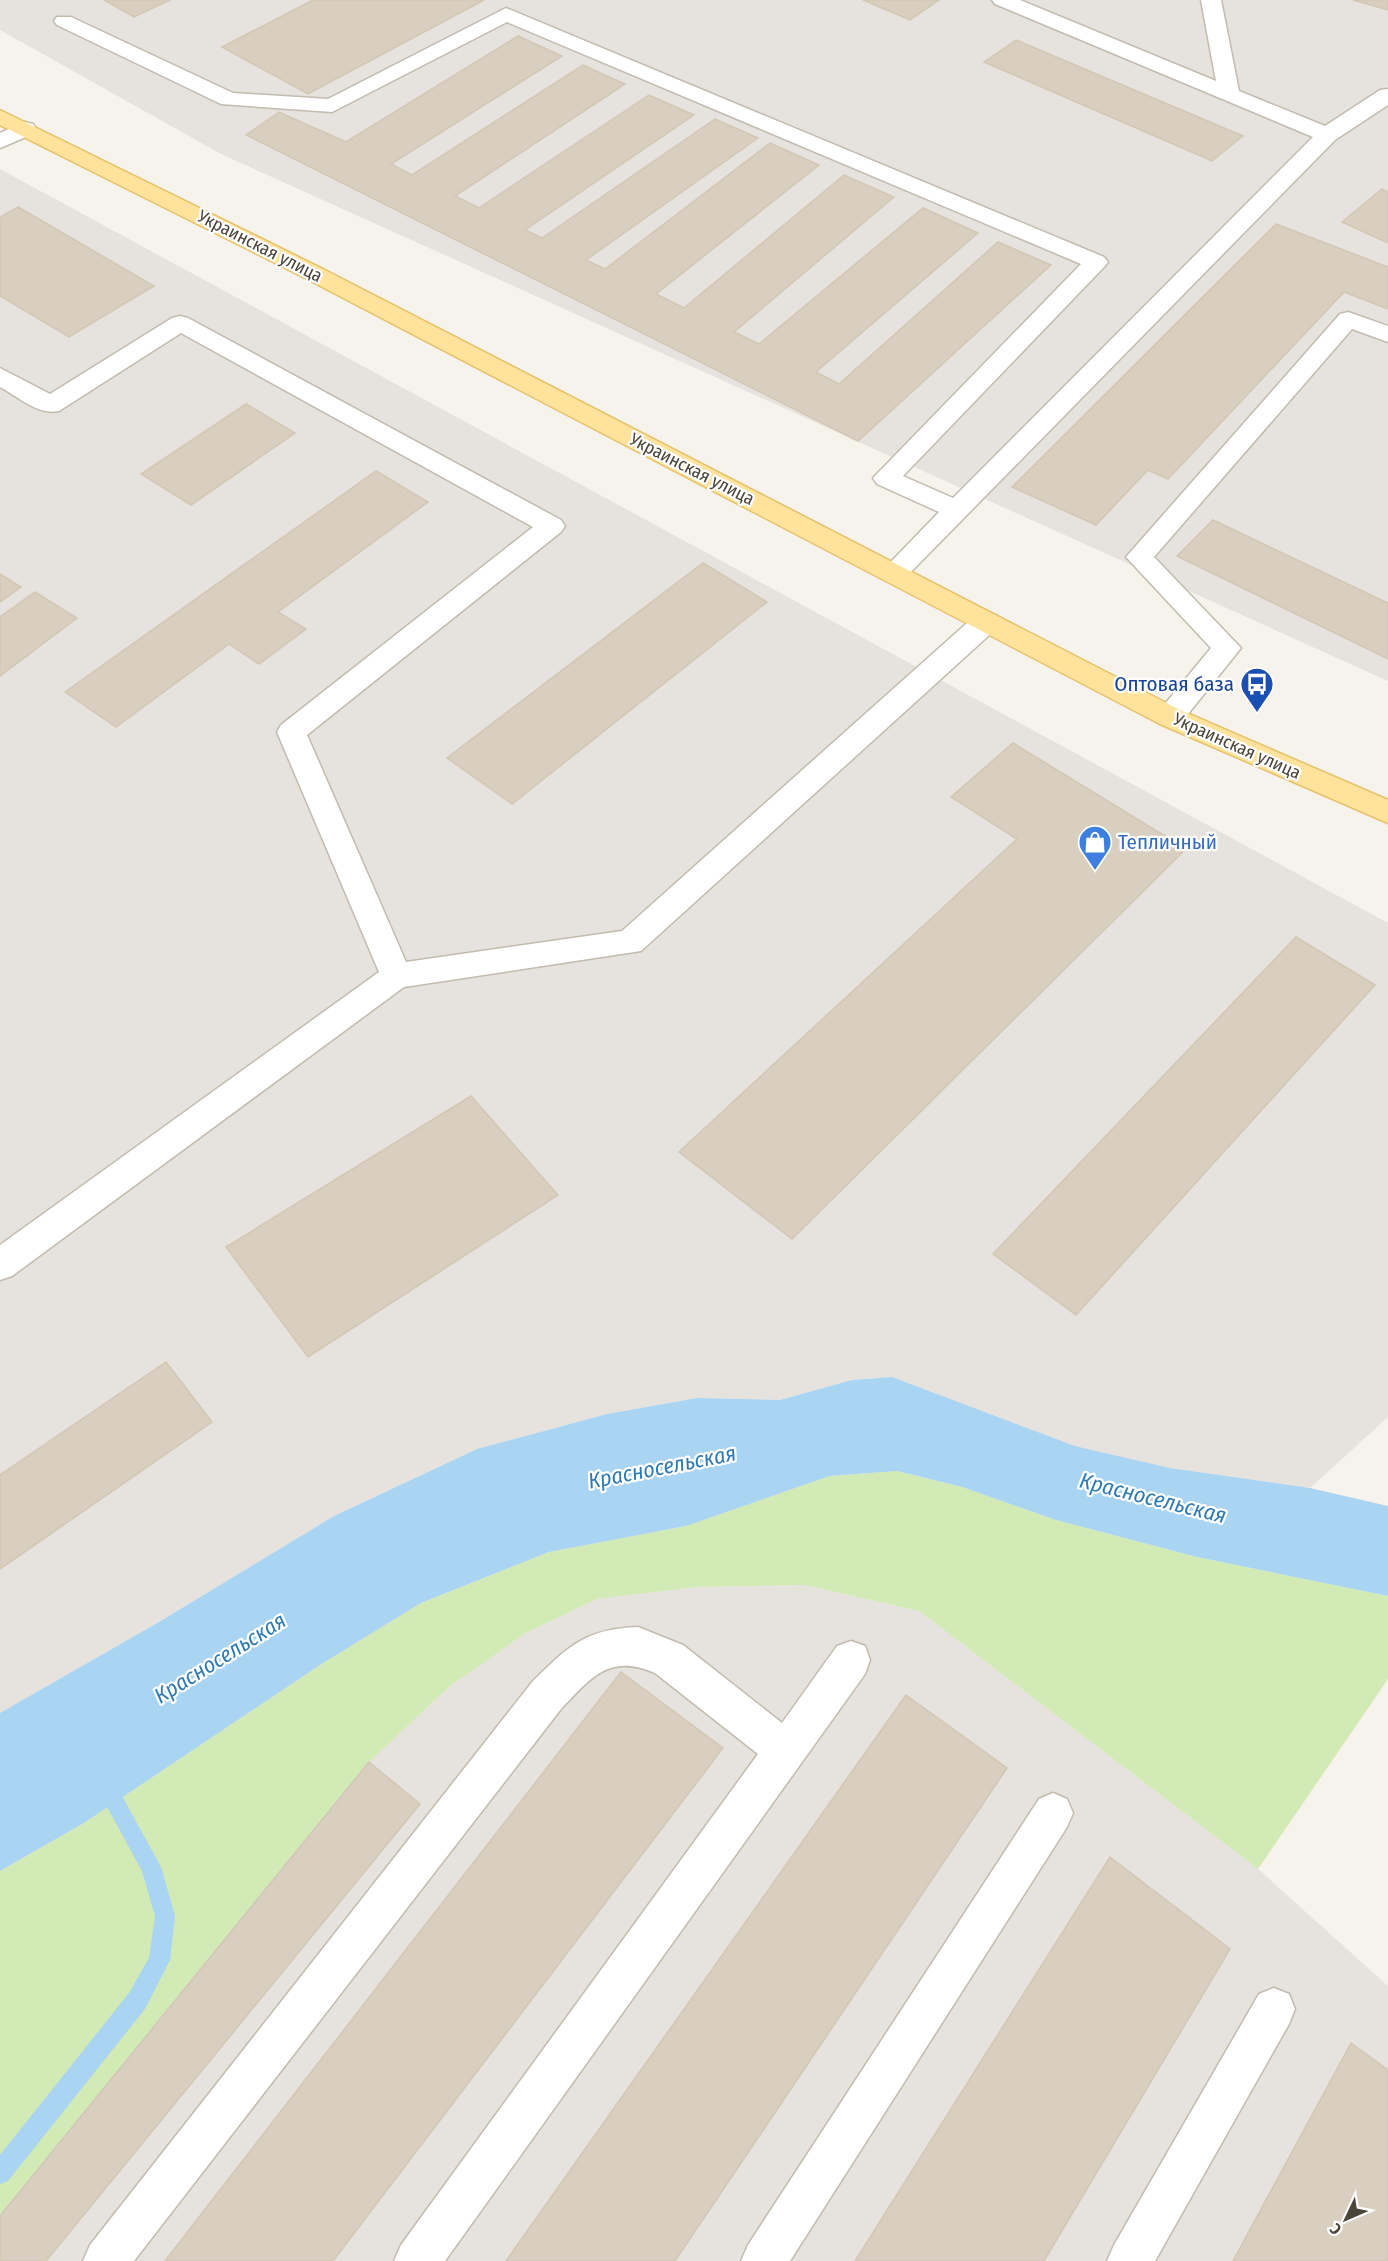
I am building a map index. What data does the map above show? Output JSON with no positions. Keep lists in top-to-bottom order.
{
  "streets": {
    "main road": ["Украинская улица"]
  },
  "water": ["Красносельская"],
  "places": {
    "bus stop": ["Оптовая база"],
    "shop": ["Тепличный"]
  },
  "north": "bottom left"
}
